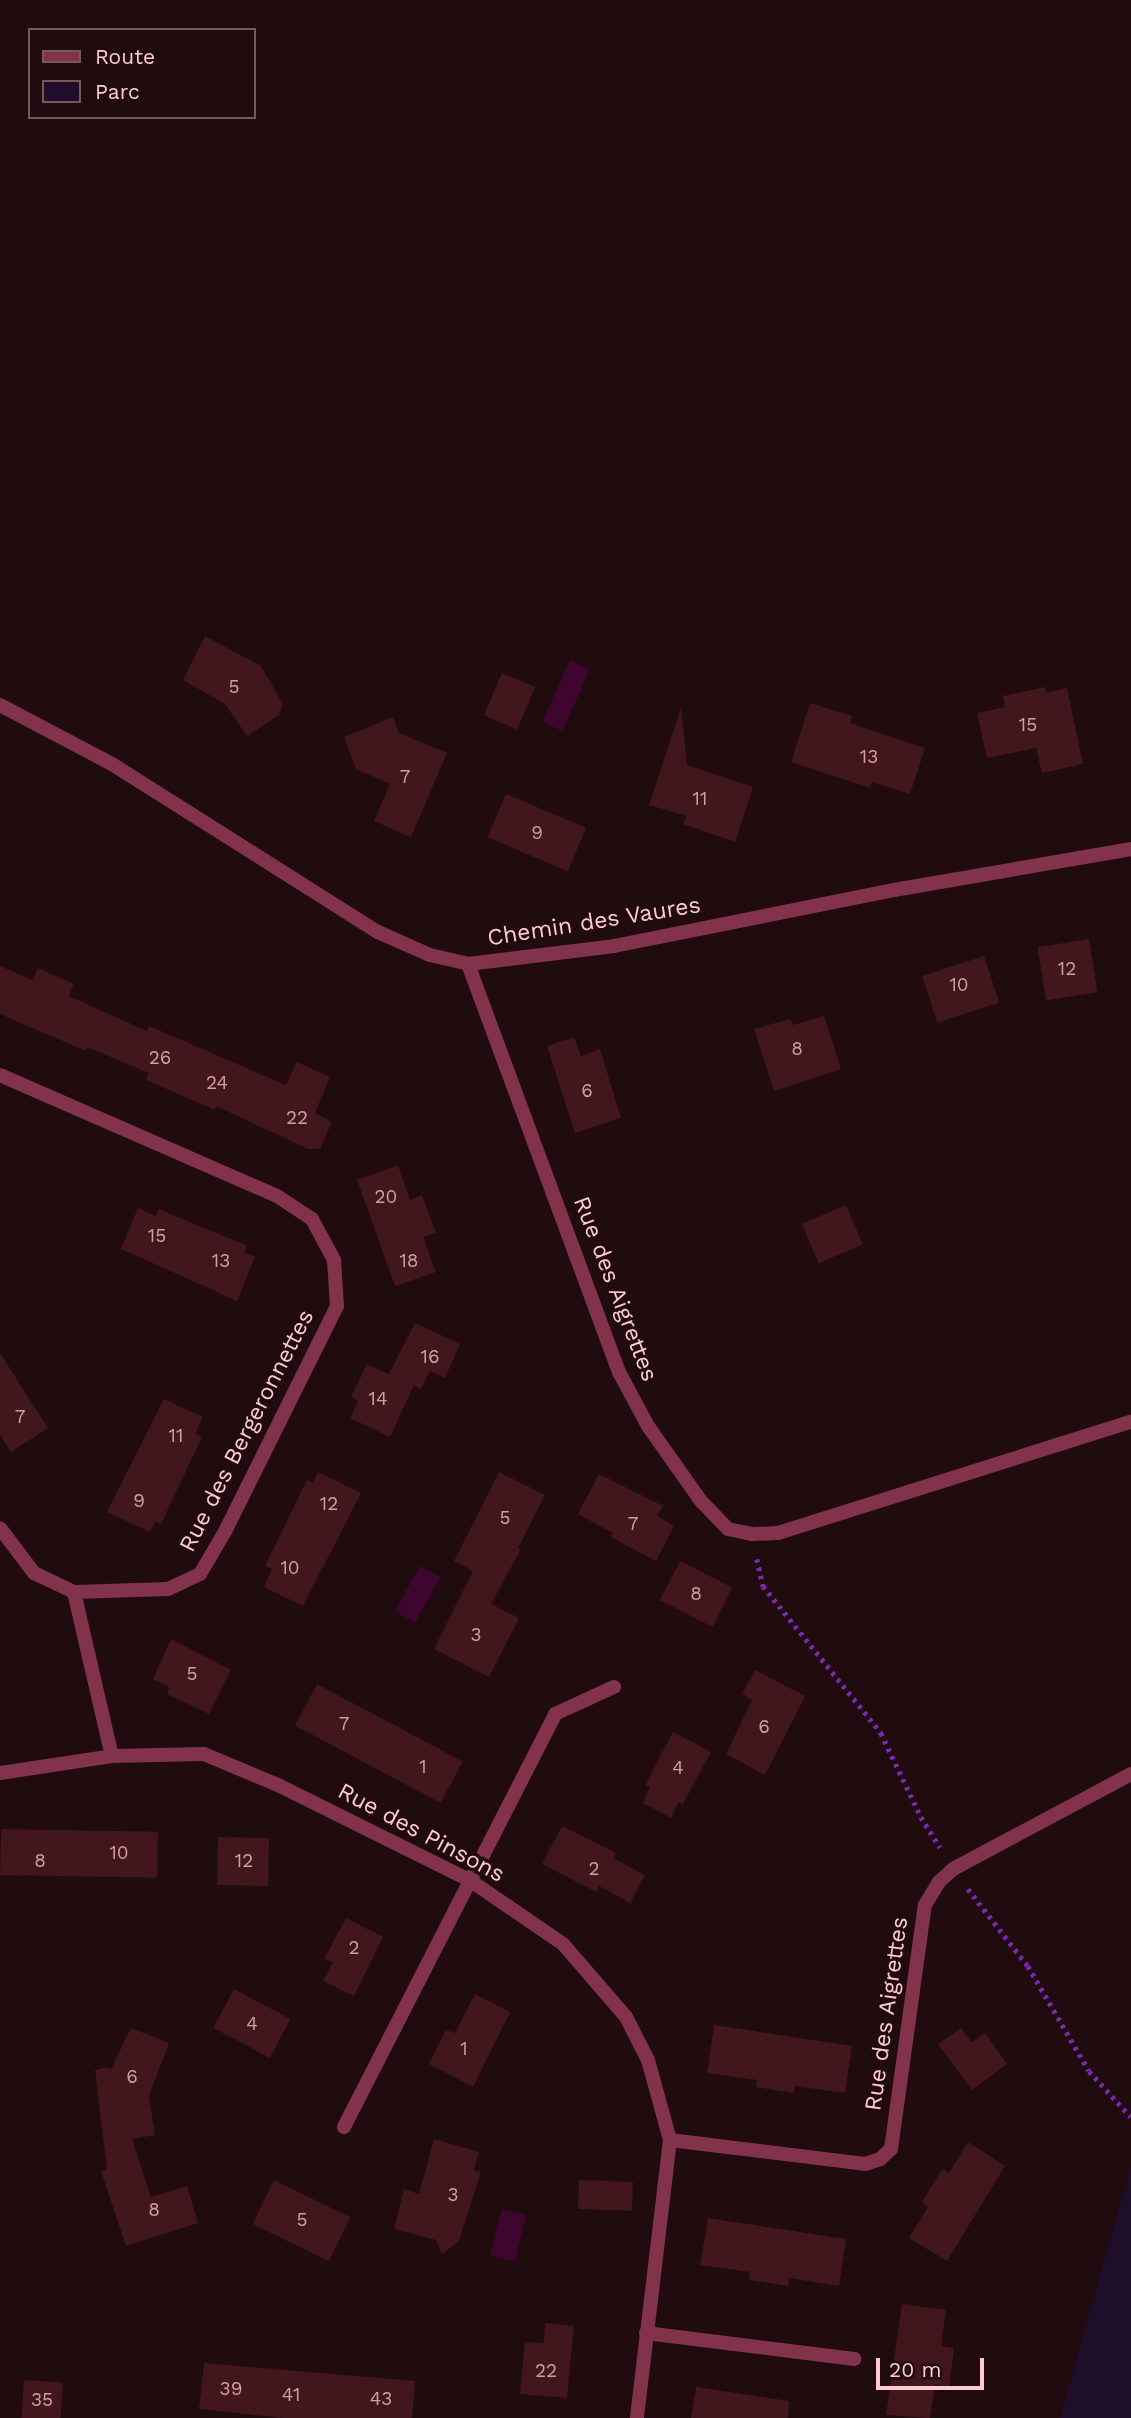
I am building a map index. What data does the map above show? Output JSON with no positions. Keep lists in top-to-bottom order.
{
  "streets": {
    "street": [
      "Chemin des Vaures",
      "Rue des Aigrettes",
      "Rue des Bergeronnettes",
      "Rue des Pinsons"
    ]
  },
  "crossings": [
    ["Chemin des Vaures", "Rue des Aigrettes"],
    ["Rue des Aigrettes", "Rue des Pinsons"]
  ],
  "house_numbers": [
    "5",
    "15",
    "13",
    "7",
    "11",
    "9",
    "12",
    "10",
    "8",
    "26",
    "24",
    "6",
    "22",
    "20",
    "15",
    "13",
    "18",
    "16",
    "14",
    "7",
    "11",
    "9",
    "12",
    "5",
    "7",
    "10",
    "8",
    "3",
    "5",
    "7",
    "6",
    "1",
    "4",
    "10",
    "8",
    "12",
    "2",
    "2",
    "4",
    "1",
    "6",
    "3",
    "8",
    "5",
    "22",
    "39",
    "41",
    "43",
    "35"
  ],
  "legend": ["Route", "Parc"],
  "scale_bar": "20 m"
}
